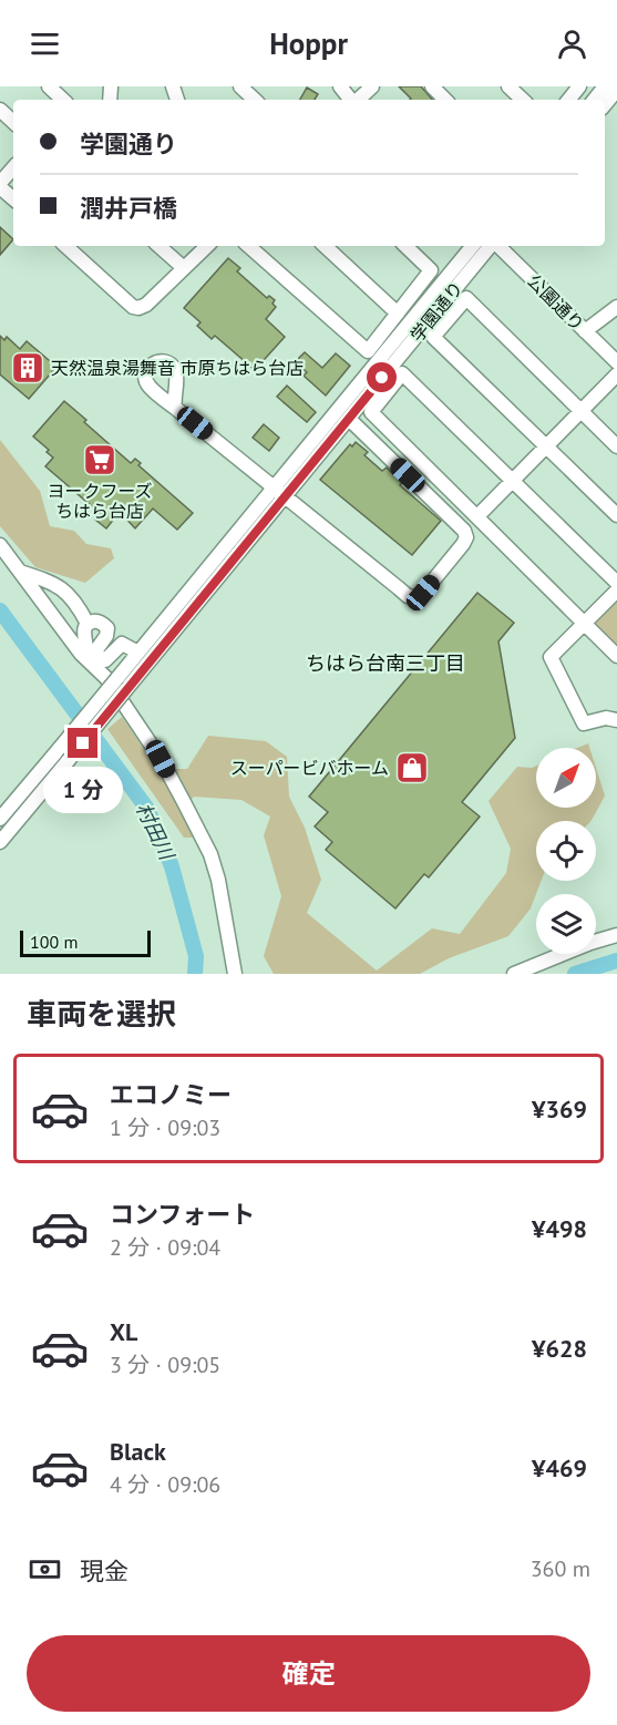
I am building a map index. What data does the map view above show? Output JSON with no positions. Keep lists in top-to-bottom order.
{
  "streets": {
    "street": ["公園通り", "学園通り"]
  },
  "districts": ["ちはら台南三丁目"],
  "water": ["村田川"],
  "places": {
    "building": ["天然温泉湯舞音 市原ちはら台店"],
    "supermarket": ["ヨークフーズ ちはら台店"],
    "shop": ["スーパービバホーム"]
  },
  "scale_bar": "100 m",
  "north": "top right",
  "page": {
    "header": "Hoppr",
    "banner": ["学園通り", "潤井戸橋"],
    "bubble": "1 分",
    "scale": "100 m",
    "heading": "車両を選択",
    "list": [
      {
        "name": "エコノミー",
        "note": "1 分 · 09:03",
        "value": "¥369"
      },
      {
        "name": "コンフォート",
        "note": "2 分 · 09:04",
        "value": "¥498"
      },
      {
        "name": "XL",
        "note": "3 分 · 09:05",
        "value": "¥628"
      },
      {
        "name": "Black",
        "note": "4 分 · 09:06",
        "value": "¥469"
      }
    ],
    "pay": ["現金", "360 m"],
    "buttons": "確定"
  }
}
